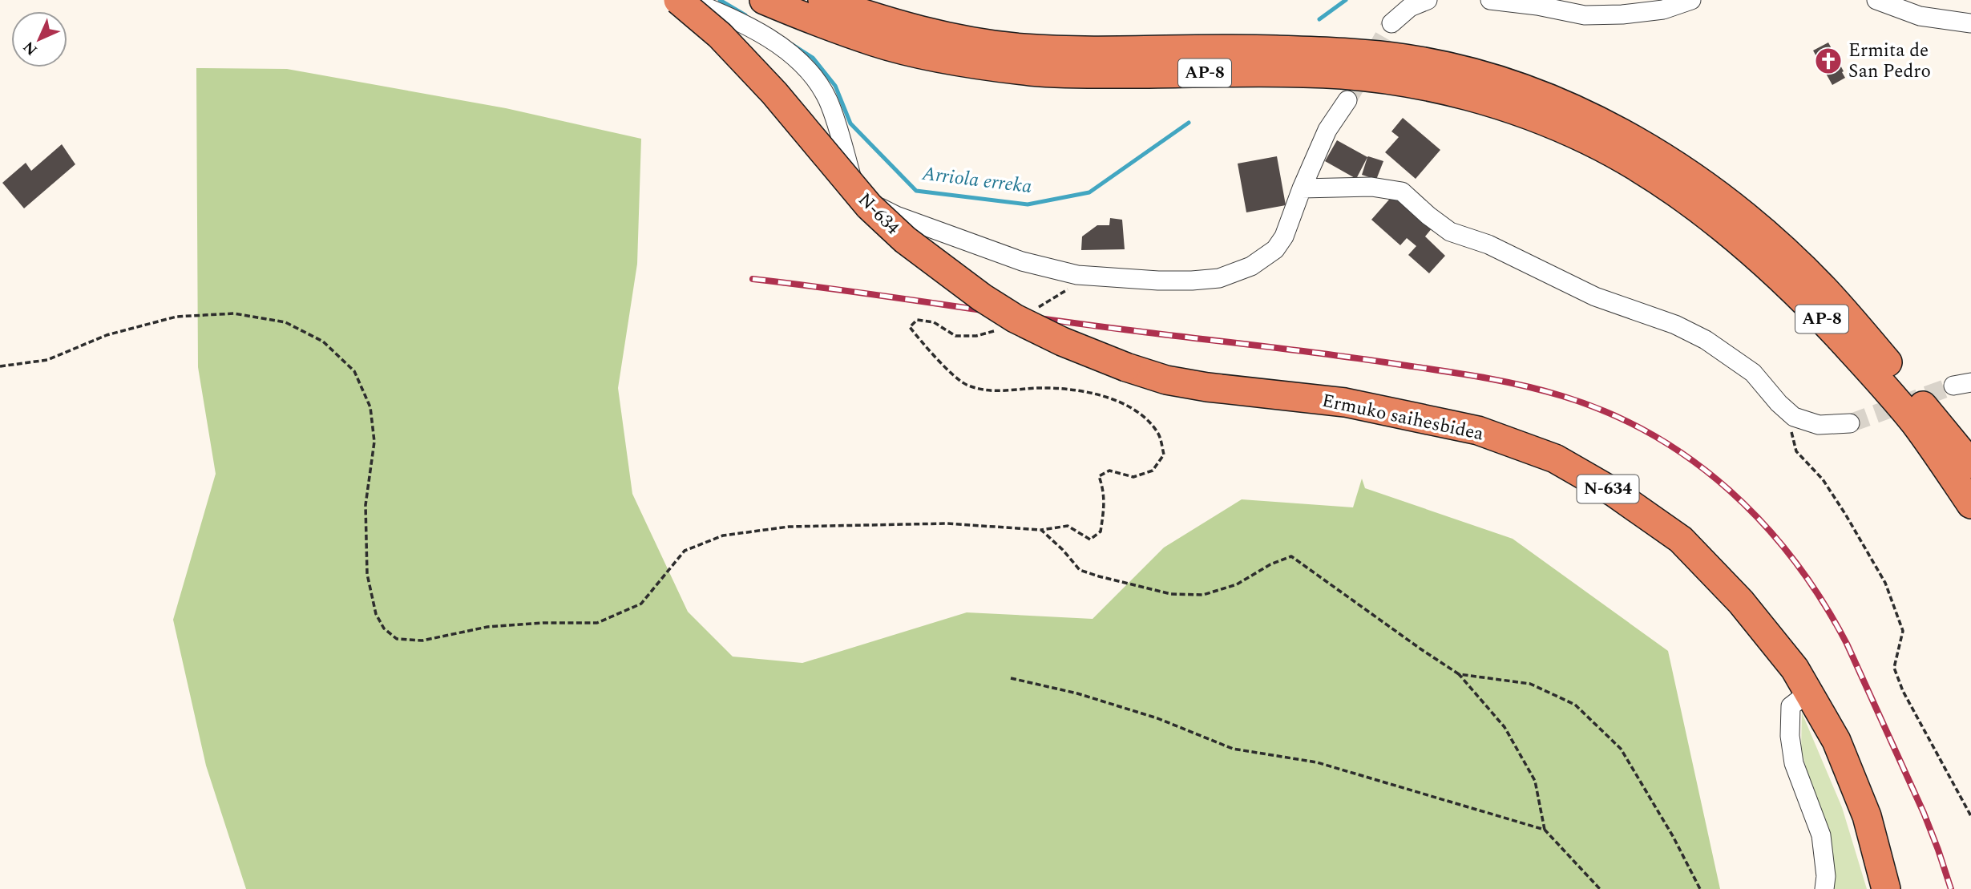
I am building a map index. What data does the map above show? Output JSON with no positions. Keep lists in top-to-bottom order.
{
  "streets": {
    "highway": ["AP-8", "N-634", "Ermuko saihesbidea"]
  },
  "crossings": [
    ["N-634", "Ermuko saihesbidea"]
  ],
  "water": ["Arriola erreka"],
  "places": {
    "church": ["Ermita de San Pedro"]
  },
  "north": "bottom left"
}
